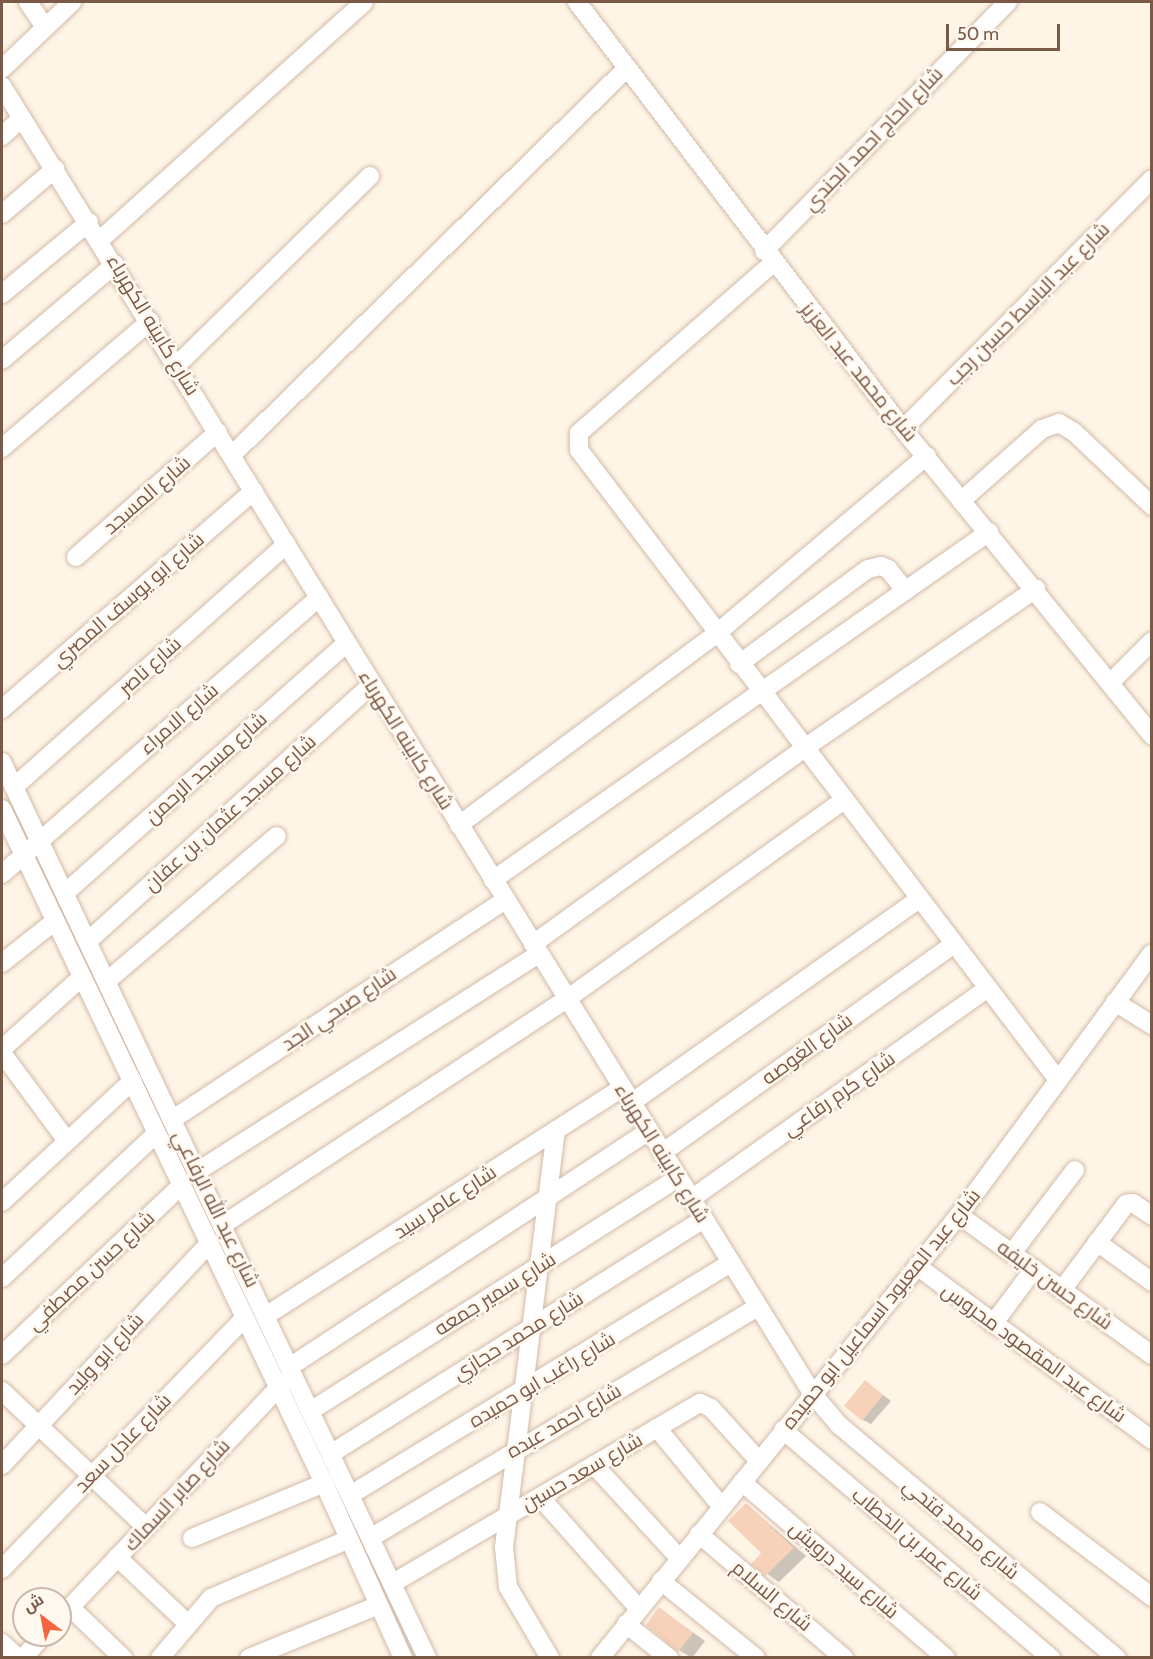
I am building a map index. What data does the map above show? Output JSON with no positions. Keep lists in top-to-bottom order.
{
  "streets": {
    "street": [
      "شارع الحاج احمد الجندي",
      "شارع عبد الباسط حسين رجب",
      "شارع كابينه الكهرباء",
      "شارع محمد عبد العزيز",
      "شارع المسجد",
      "شارع ابو يوسف المصري",
      "شارع ناصر",
      "شارع الامراء",
      "شارع مسجد الرحمن",
      "شارع مسجد عثمان بن عفان",
      "شارع صبحي الجد",
      "شارع الغوصه",
      "شارع كرم رفاعي",
      "شارع عامر سيد",
      "شارع عبد الله الرفاعي",
      "شارع حسن مصطفي",
      "شارع حسن خليفه",
      "شارع سمير جمعه",
      "شارع عبد المعبود اسماعيل ابو حميده",
      "شارع محمد حجازي",
      "شارع عبد المقصود محروس",
      "شارع ابو وليد",
      "شارع راغب ابو حميده",
      "شارع احمد عبده",
      "شارع عادل سعد",
      "شارع سعد حسين",
      "شارع صابر السماك",
      "شارع محمد فتحي",
      "شارع عمر بن الخطاب",
      "شارع سيد درويش",
      "شارع السلام"
    ]
  },
  "crossings": [
    ["شارع الحاج احمد الجندي", "شارع محمد عبد العزيز"],
    ["شارع عبد الباسط حسين رجب", "شارع محمد عبد العزيز"],
    ["شارع كابينه الكهرباء", "شارع المسجد"],
    ["شارع كابينه الكهرباء", "شارع ابو يوسف المصري"],
    ["شارع كابينه الكهرباء", "شارع ناصر"],
    ["شارع كابينه الكهرباء", "شارع الامراء"],
    ["شارع كابينه الكهرباء", "شارع مسجد الرحمن"],
    ["شارع كابينه الكهرباء", "شارع مسجد عثمان بن عفان"],
    ["شارع كابينه الكهرباء", "شارع صبحي الجد"],
    ["شارع كابينه الكهرباء", "شارع الغوصه"],
    ["شارع كابينه الكهرباء", "شارع كرم رفاعي"],
    ["شارع كابينه الكهرباء", "شارع عامر سيد"],
    ["شارع كابينه الكهرباء", "شارع سمير جمعه"],
    ["شارع كابينه الكهرباء", "شارع عبد المعبود اسماعيل ابو حميده"],
    ["شارع كابينه الكهرباء", "شارع محمد حجازي"],
    ["شارع كابينه الكهرباء", "شارع راغب ابو حميده"],
    ["شارع كابينه الكهرباء", "شارع احمد عبده"],
    ["شارع كابينه الكهرباء", "شارع صابر السماك"],
    ["شارع كابينه الكهرباء", "شارع محمد فتحي"],
    ["شارع ناصر", "شارع عبد الله الرفاعي"],
    ["شارع الامراء", "شارع عبد الله الرفاعي"],
    ["شارع مسجد الرحمن", "شارع عبد الله الرفاعي"],
    ["شارع مسجد عثمان بن عفان", "شارع عبد الله الرفاعي"],
    ["شارع صبحي الجد", "شارع عبد الله الرفاعي"],
    ["شارع عامر سيد", "شارع عبد الله الرفاعي"],
    ["شارع عبد الله الرفاعي", "شارع حسن مصطفي"],
    ["شارع عبد الله الرفاعي", "شارع سمير جمعه"],
    ["شارع عبد الله الرفاعي", "شارع محمد حجازي"],
    ["شارع عبد الله الرفاعي", "شارع ابو وليد"],
    ["شارع عبد الله الرفاعي", "شارع راغب ابو حميده"],
    ["شارع عبد الله الرفاعي", "شارع احمد عبده"],
    ["شارع عبد الله الرفاعي", "شارع عادل سعد"],
    ["شارع عبد الله الرفاعي", "شارع سعد حسين"],
    ["شارع عبد الله الرفاعي", "شارع صابر السماك"],
    ["شارع حسن خليفه", "شارع عبد المعبود اسماعيل ابو حميده"],
    ["شارع عبد المعبود اسماعيل ابو حميده", "شارع عبد المقصود محروس"],
    ["شارع عبد المعبود اسماعيل ابو حميده", "شارع سعد حسين"],
    ["شارع عبد المعبود اسماعيل ابو حميده", "شارع محمد فتحي"],
    ["شارع عبد المعبود اسماعيل ابو حميده", "شارع عمر بن الخطاب"],
    ["شارع عبد المعبود اسماعيل ابو حميده", "شارع سيد درويش"],
    ["شارع عبد المعبود اسماعيل ابو حميده", "شارع السلام"]
  ],
  "scale_bar": "50 m",
  "north": "top left"
}
